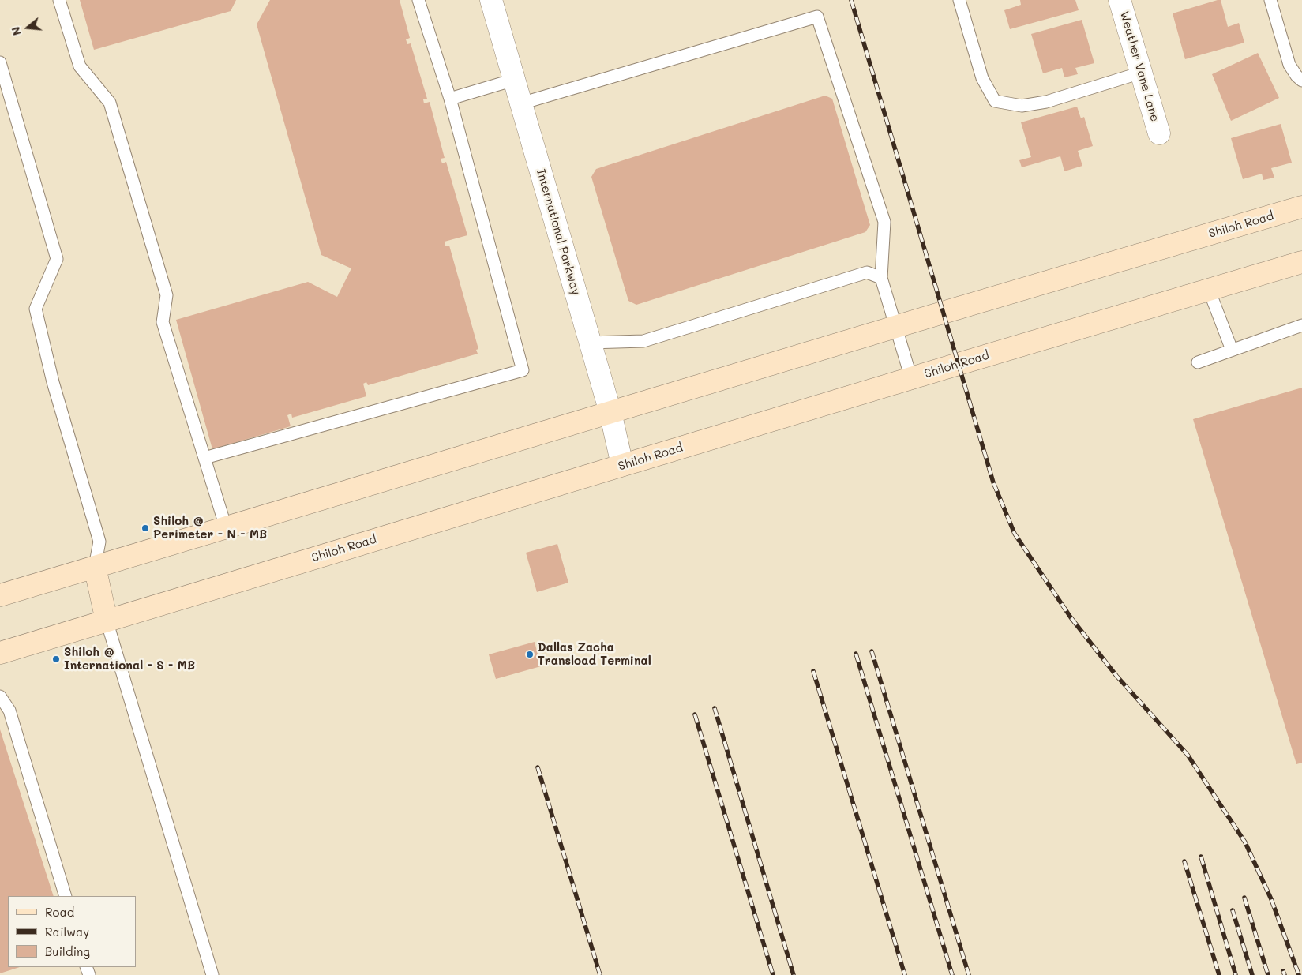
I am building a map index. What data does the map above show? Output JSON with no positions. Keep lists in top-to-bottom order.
{
  "streets": {
    "main road": ["Shiloh Road"],
    "street": ["Weather Vane Lane", "International Parkway"]
  },
  "crossings": [
    ["Shiloh Road", "International Parkway"]
  ],
  "places": ["Shiloh @ Perimeter - N - MB", "Dallas Zacha Transload Terminal", "Shiloh @ International - S - MB"],
  "legend": ["Road", "Railway", "Building"],
  "north": "left"
}
